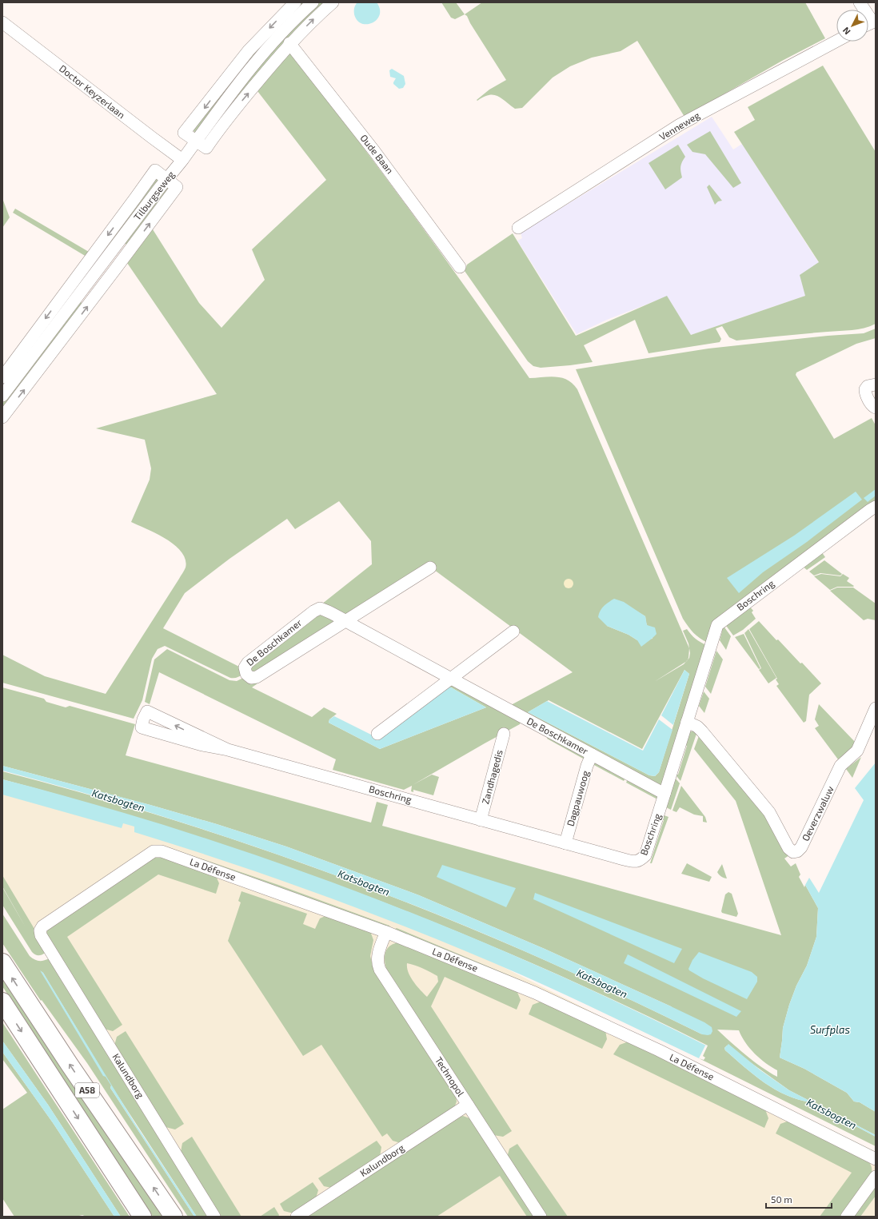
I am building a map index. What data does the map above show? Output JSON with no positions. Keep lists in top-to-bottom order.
{
  "streets": {
    "highway": ["A58"],
    "street": [
      "Doctor Keyzerlaan",
      "Venneweg",
      "Oude Baan",
      "Tilburgseweg",
      "Boschring",
      "De Boschkamer",
      "Zandhagedis",
      "Dagpauwoog",
      "Oeverzwaluw",
      "La Défense",
      "Kalundborg",
      "Technopol"
    ]
  },
  "crossings": [
    ["Doctor Keyzerlaan", "Tilburgseweg"],
    ["Boschring", "De Boschkamer"],
    ["Boschring", "Zandhagedis"],
    ["Boschring", "Dagpauwoog"],
    ["Boschring", "Oeverzwaluw"],
    ["De Boschkamer", "Dagpauwoog"],
    ["La Défense", "Kalundborg"],
    ["La Défense", "Technopol"],
    ["Kalundborg", "Technopol"]
  ],
  "water": ["Katsbogten", "Surfplas"],
  "scale_bar": "50 m",
  "north": "bottom left"
}
